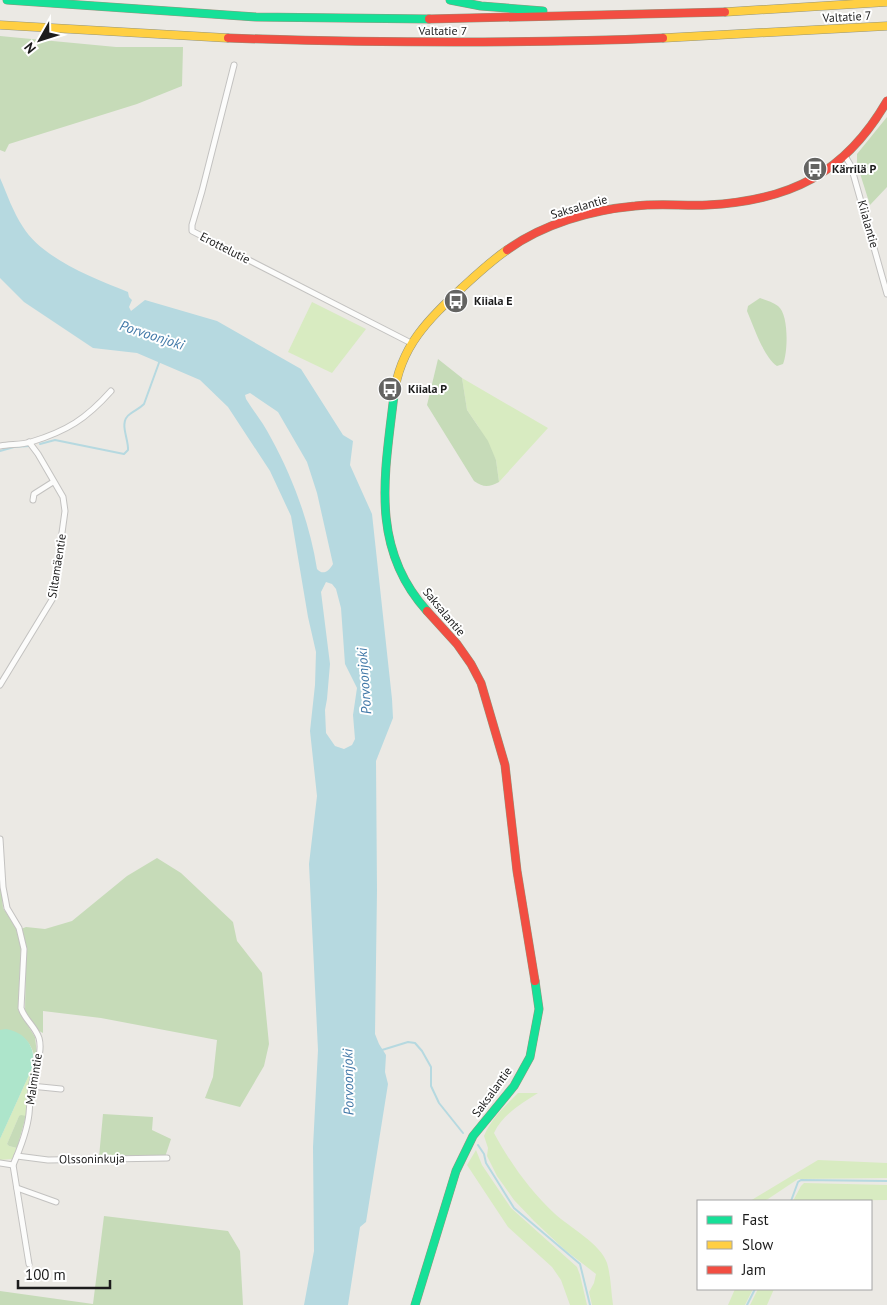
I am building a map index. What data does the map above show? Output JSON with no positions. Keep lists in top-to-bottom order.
{
  "streets": {
    "main road": ["Valtatie 7", "Saksalantie"],
    "street": [
      "Kiialantie",
      "Erottelutie",
      "Siltamäentie",
      "Malmintie",
      "Olssoninkuja"
    ]
  },
  "crossings": [
    ["Saksalantie", "Kiialantie"],
    ["Saksalantie", "Erottelutie"],
    ["Malmintie", "Olssoninkuja"]
  ],
  "water": ["Porvoonjoki"],
  "places": {
    "bus stop": ["Kärrilä P", "Kiiala E", "Kiiala P"]
  },
  "legend": ["Fast", "Slow", "Jam"],
  "scale_bar": "100 m",
  "north": "bottom left"
}
